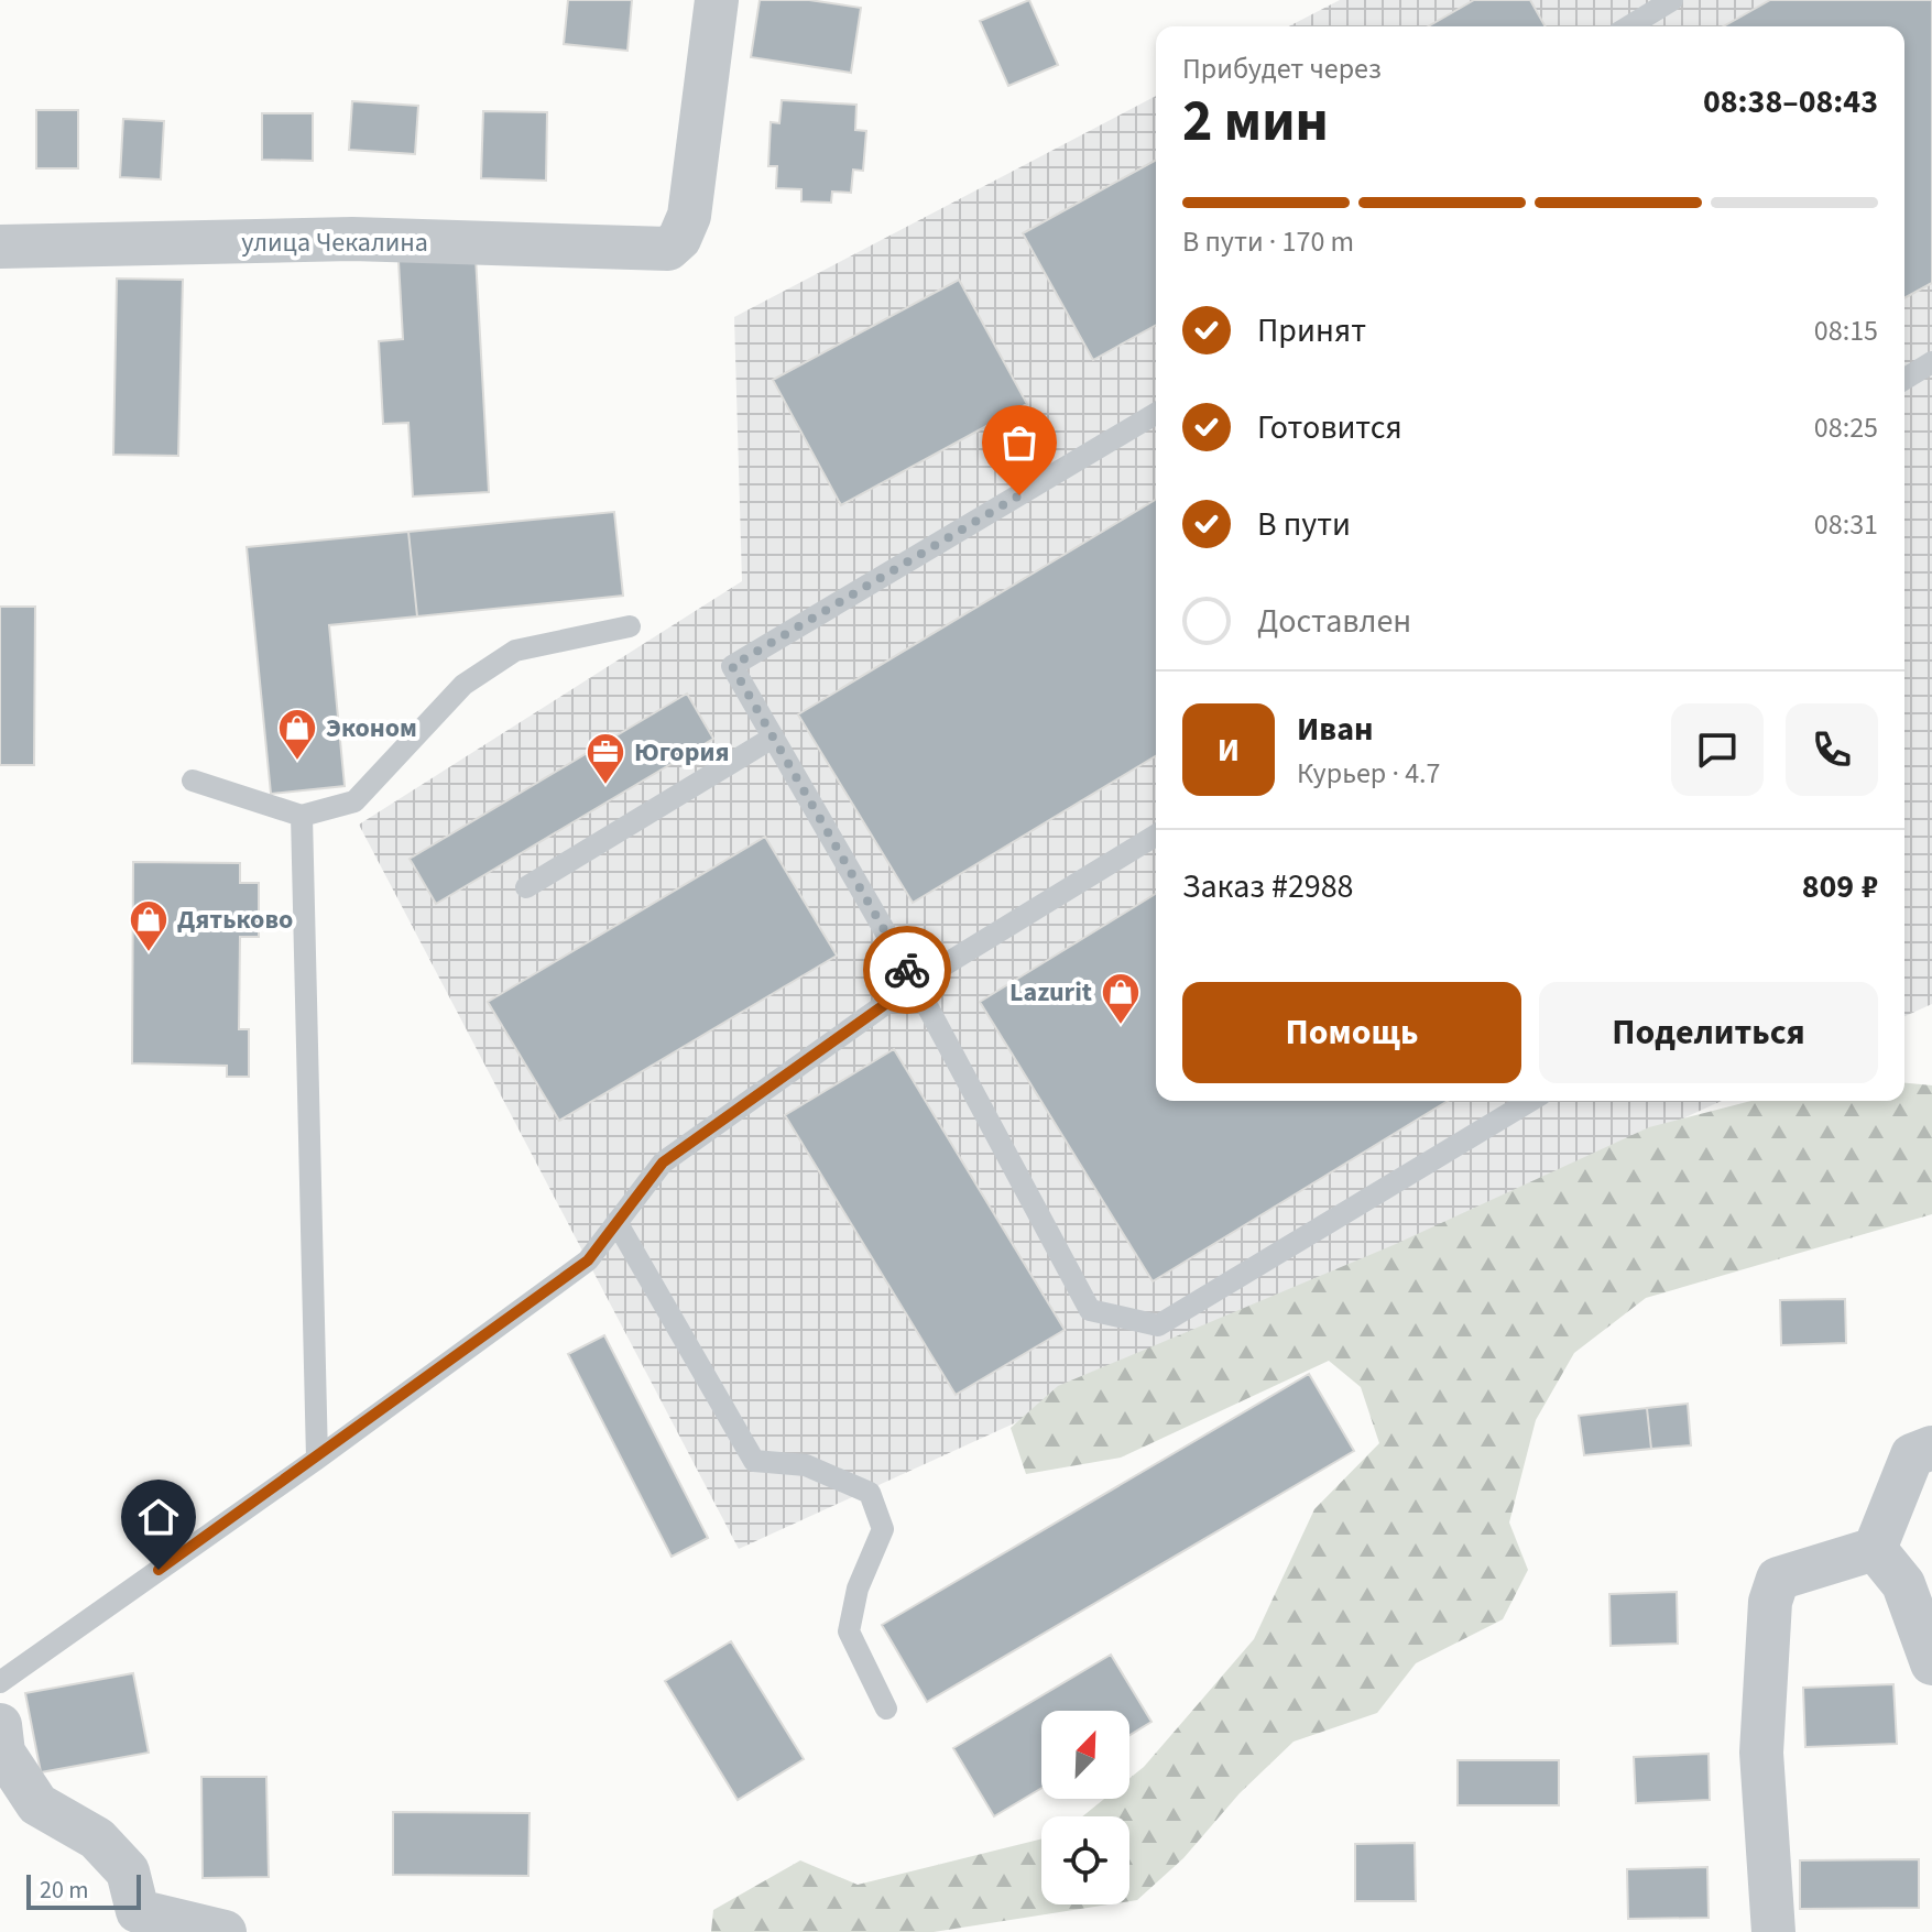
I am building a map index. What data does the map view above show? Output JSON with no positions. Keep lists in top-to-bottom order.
{
  "streets": {
    "street": ["улица Чекалина"]
  },
  "places": {
    "shop": ["Эконом", "Дятьково", "Lazurit"],
    "office": ["Югория"]
  },
  "scale_bar": "20 m",
  "north": "top right",
  "page": {
    "heading": ["2 мин", "Прибудет через", "08:38–08:43"],
    "panel": [
      "Иван",
      "Курьер · 4.7",
      "Заказ #2988",
      "809 ₽"
    ],
    "bar": "В пути · 170 m",
    "list": [
      ["Принят", "08:15"],
      ["Готовится", "08:25"],
      ["В пути", "08:31"],
      "Доставлен"
    ],
    "round": "И",
    "buttons": ["Помощь", "Поделиться"],
    "scale": "20 m"
  }
}
